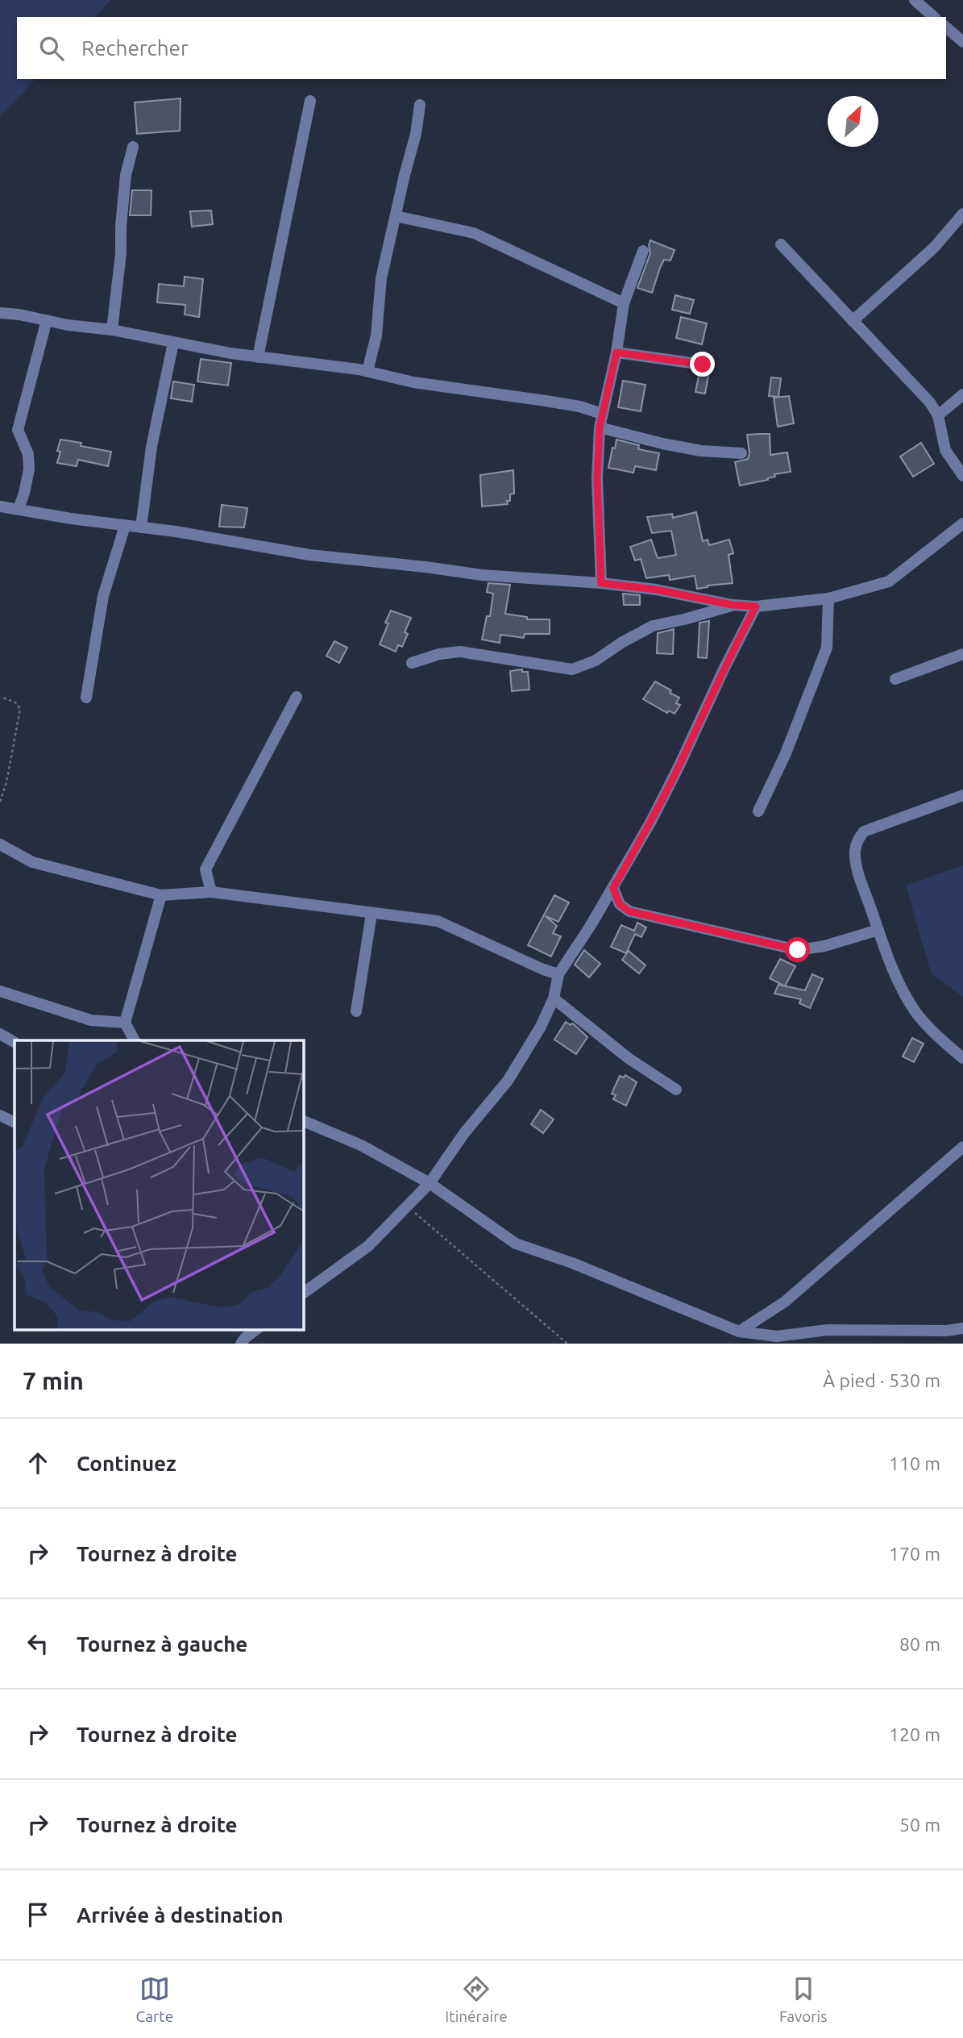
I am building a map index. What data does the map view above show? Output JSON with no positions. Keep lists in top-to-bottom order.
{
  "north": "top right",
  "page": {
    "search": "Rechercher",
    "heading": ["7 min", "À pied · 530 m"],
    "list": [
      ["Continuez", "110 m"],
      ["Tournez à droite", "170 m"],
      ["Tournez à gauche", "80 m"],
      ["Tournez à droite", "120 m"],
      ["Tournez à droite", "50 m"],
      "Arrivée à destination"
    ],
    "nav": ["Carte", "Itinéraire", "Favoris"]
  }
}
